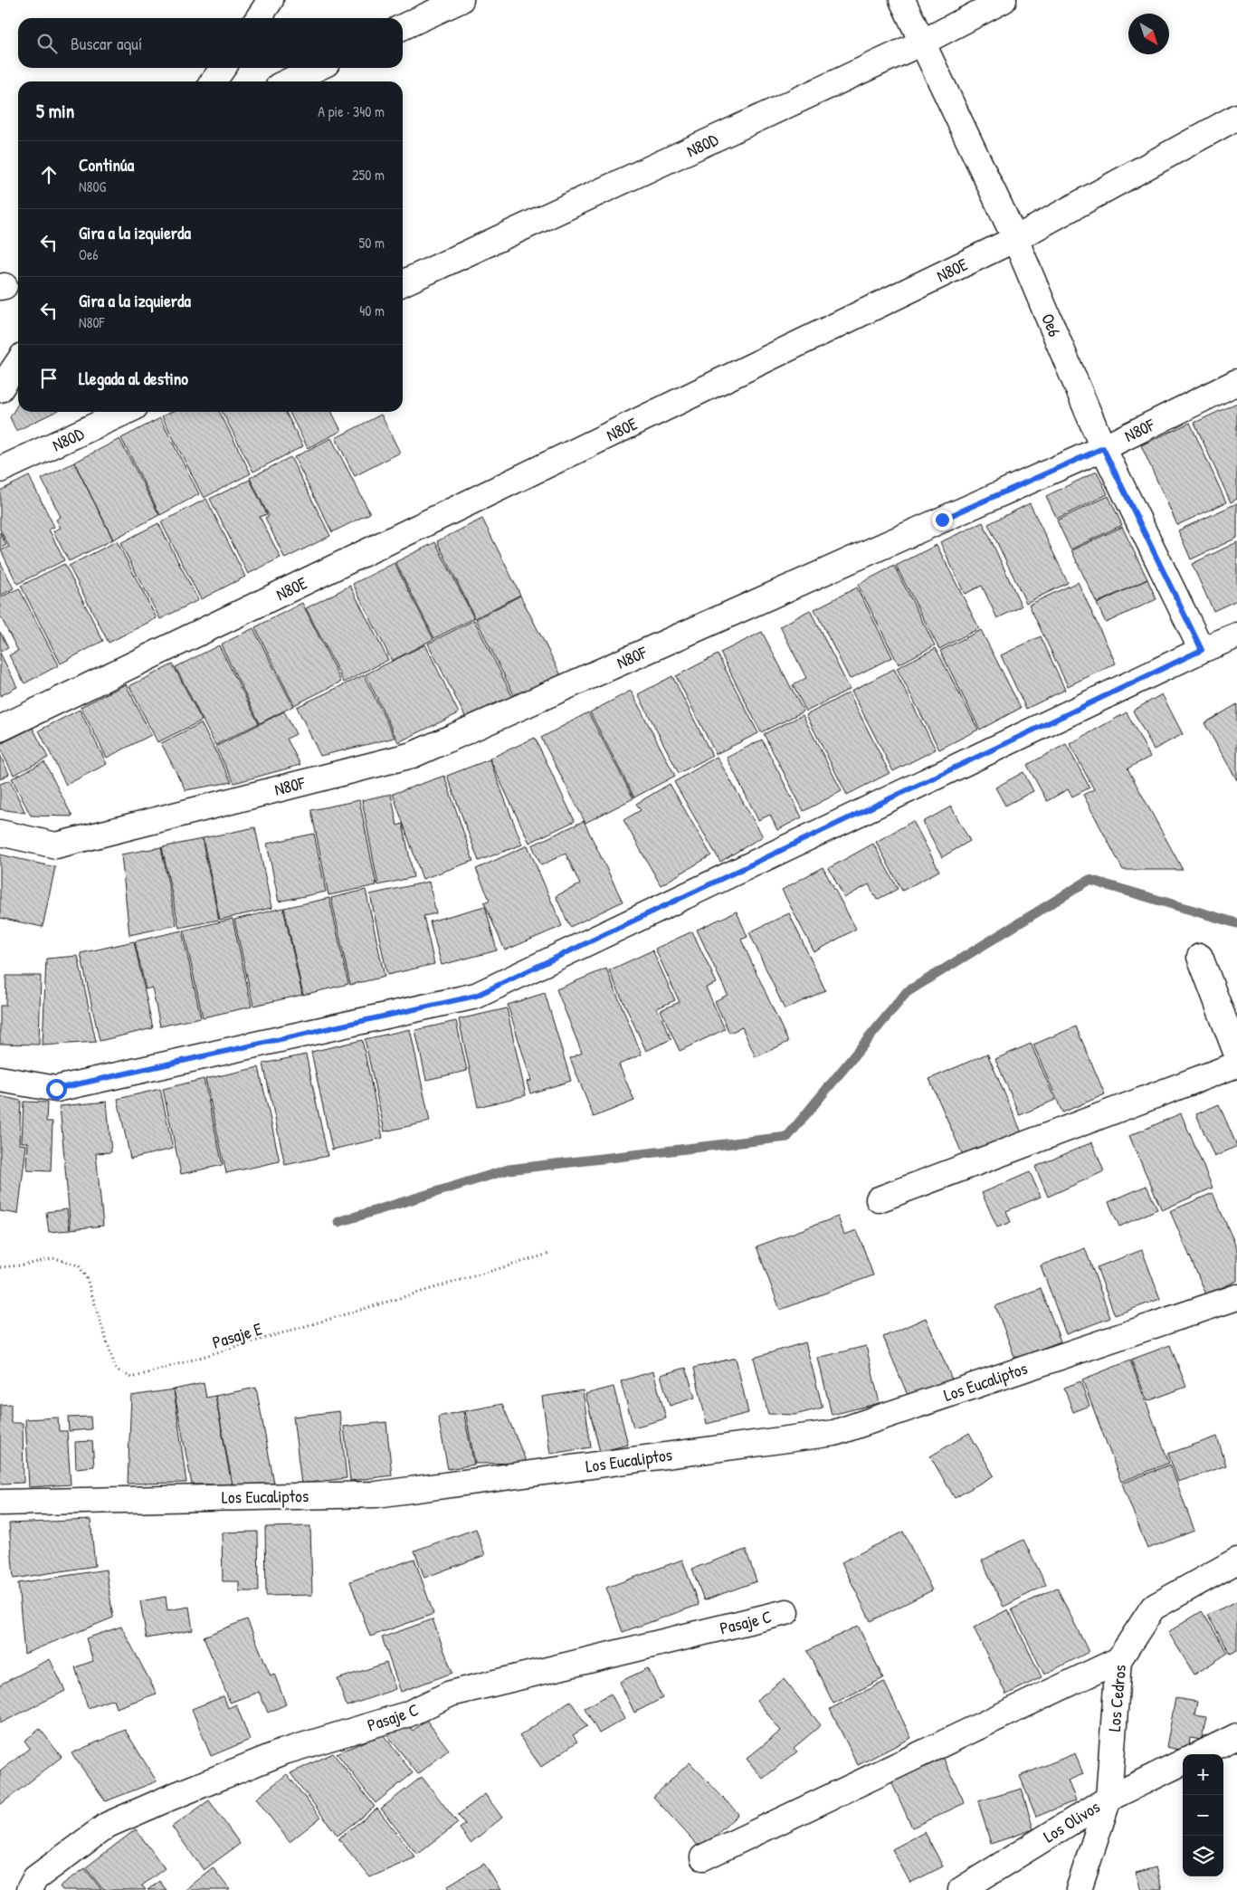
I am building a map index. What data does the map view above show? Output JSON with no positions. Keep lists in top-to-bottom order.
{
  "streets": {
    "street": [
      "N80D",
      "N80E",
      "Oe6",
      "N80F",
      "Los Eucaliptos",
      "Pasaje C",
      "Los Cedros",
      "Los Olivos"
    ],
    "path": ["Pasaje E"]
  },
  "crossings": [
    ["N80D", "Oe6"],
    ["N80E", "Oe6"],
    ["Oe6", "N80F"],
    ["Los Cedros", "Los Olivos"]
  ],
  "north": "bottom right",
  "page": {
    "search": "Buscar aquí",
    "heading": ["5 min", "A pie · 340 m"],
    "list": [
      ["Continúa", "N80G", "250 m"],
      ["Gira a la izquierda", "Oe6", "50 m"],
      ["Gira a la izquierda", "N80F", "40 m"],
      "Llegada al destino"
    ],
    "map_buttons": ["+", "−"]
  }
}
